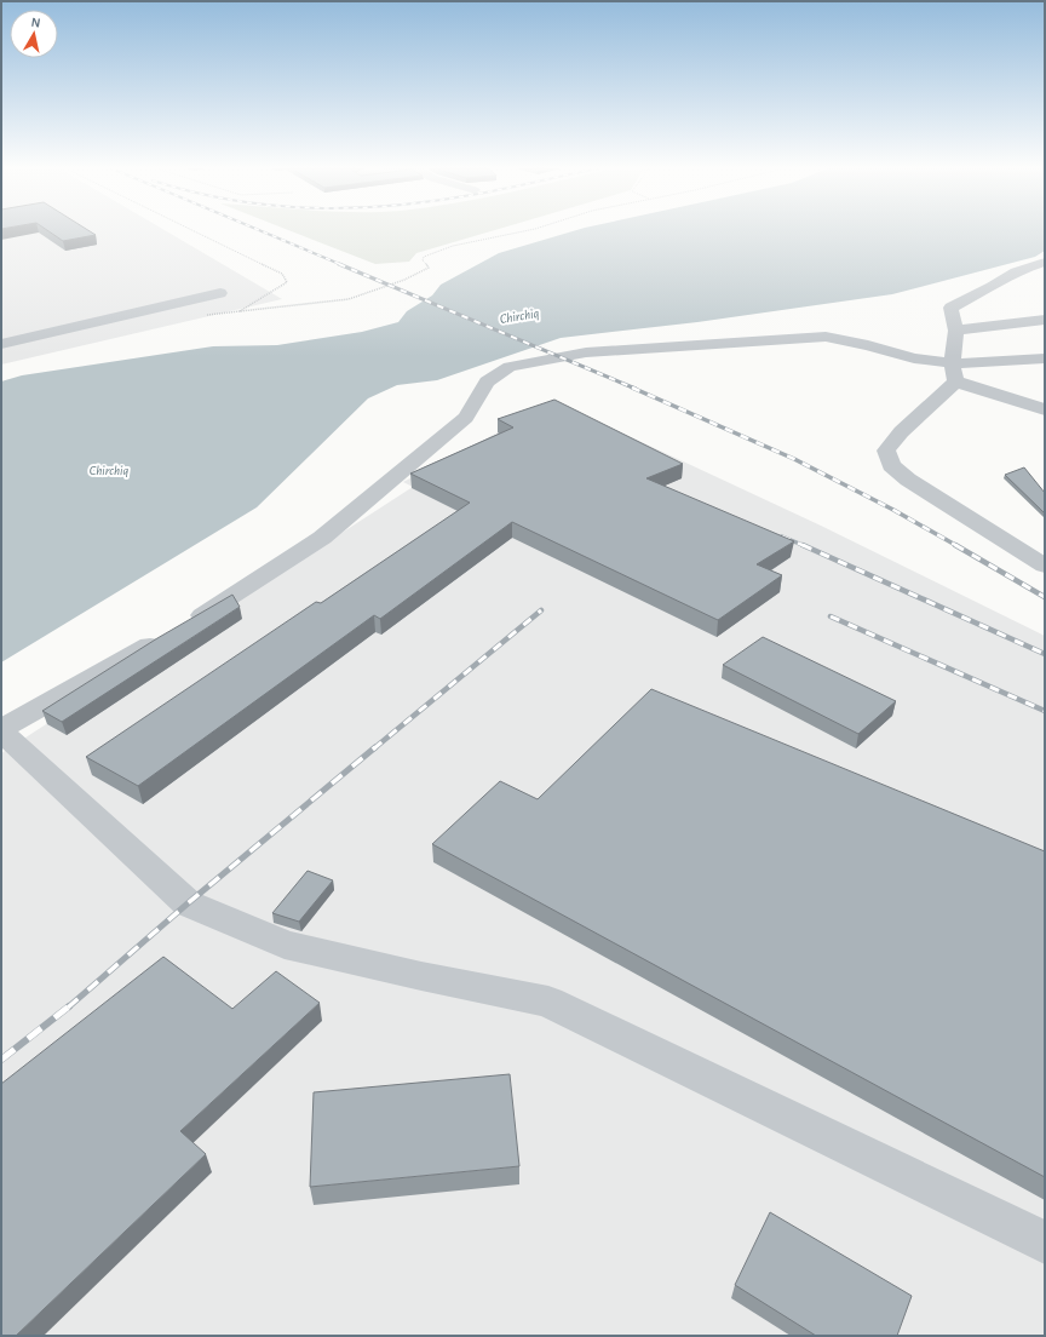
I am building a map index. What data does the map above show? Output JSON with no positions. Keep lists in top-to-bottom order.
{
  "water": ["Chirchiq"],
  "north": "top"
}
